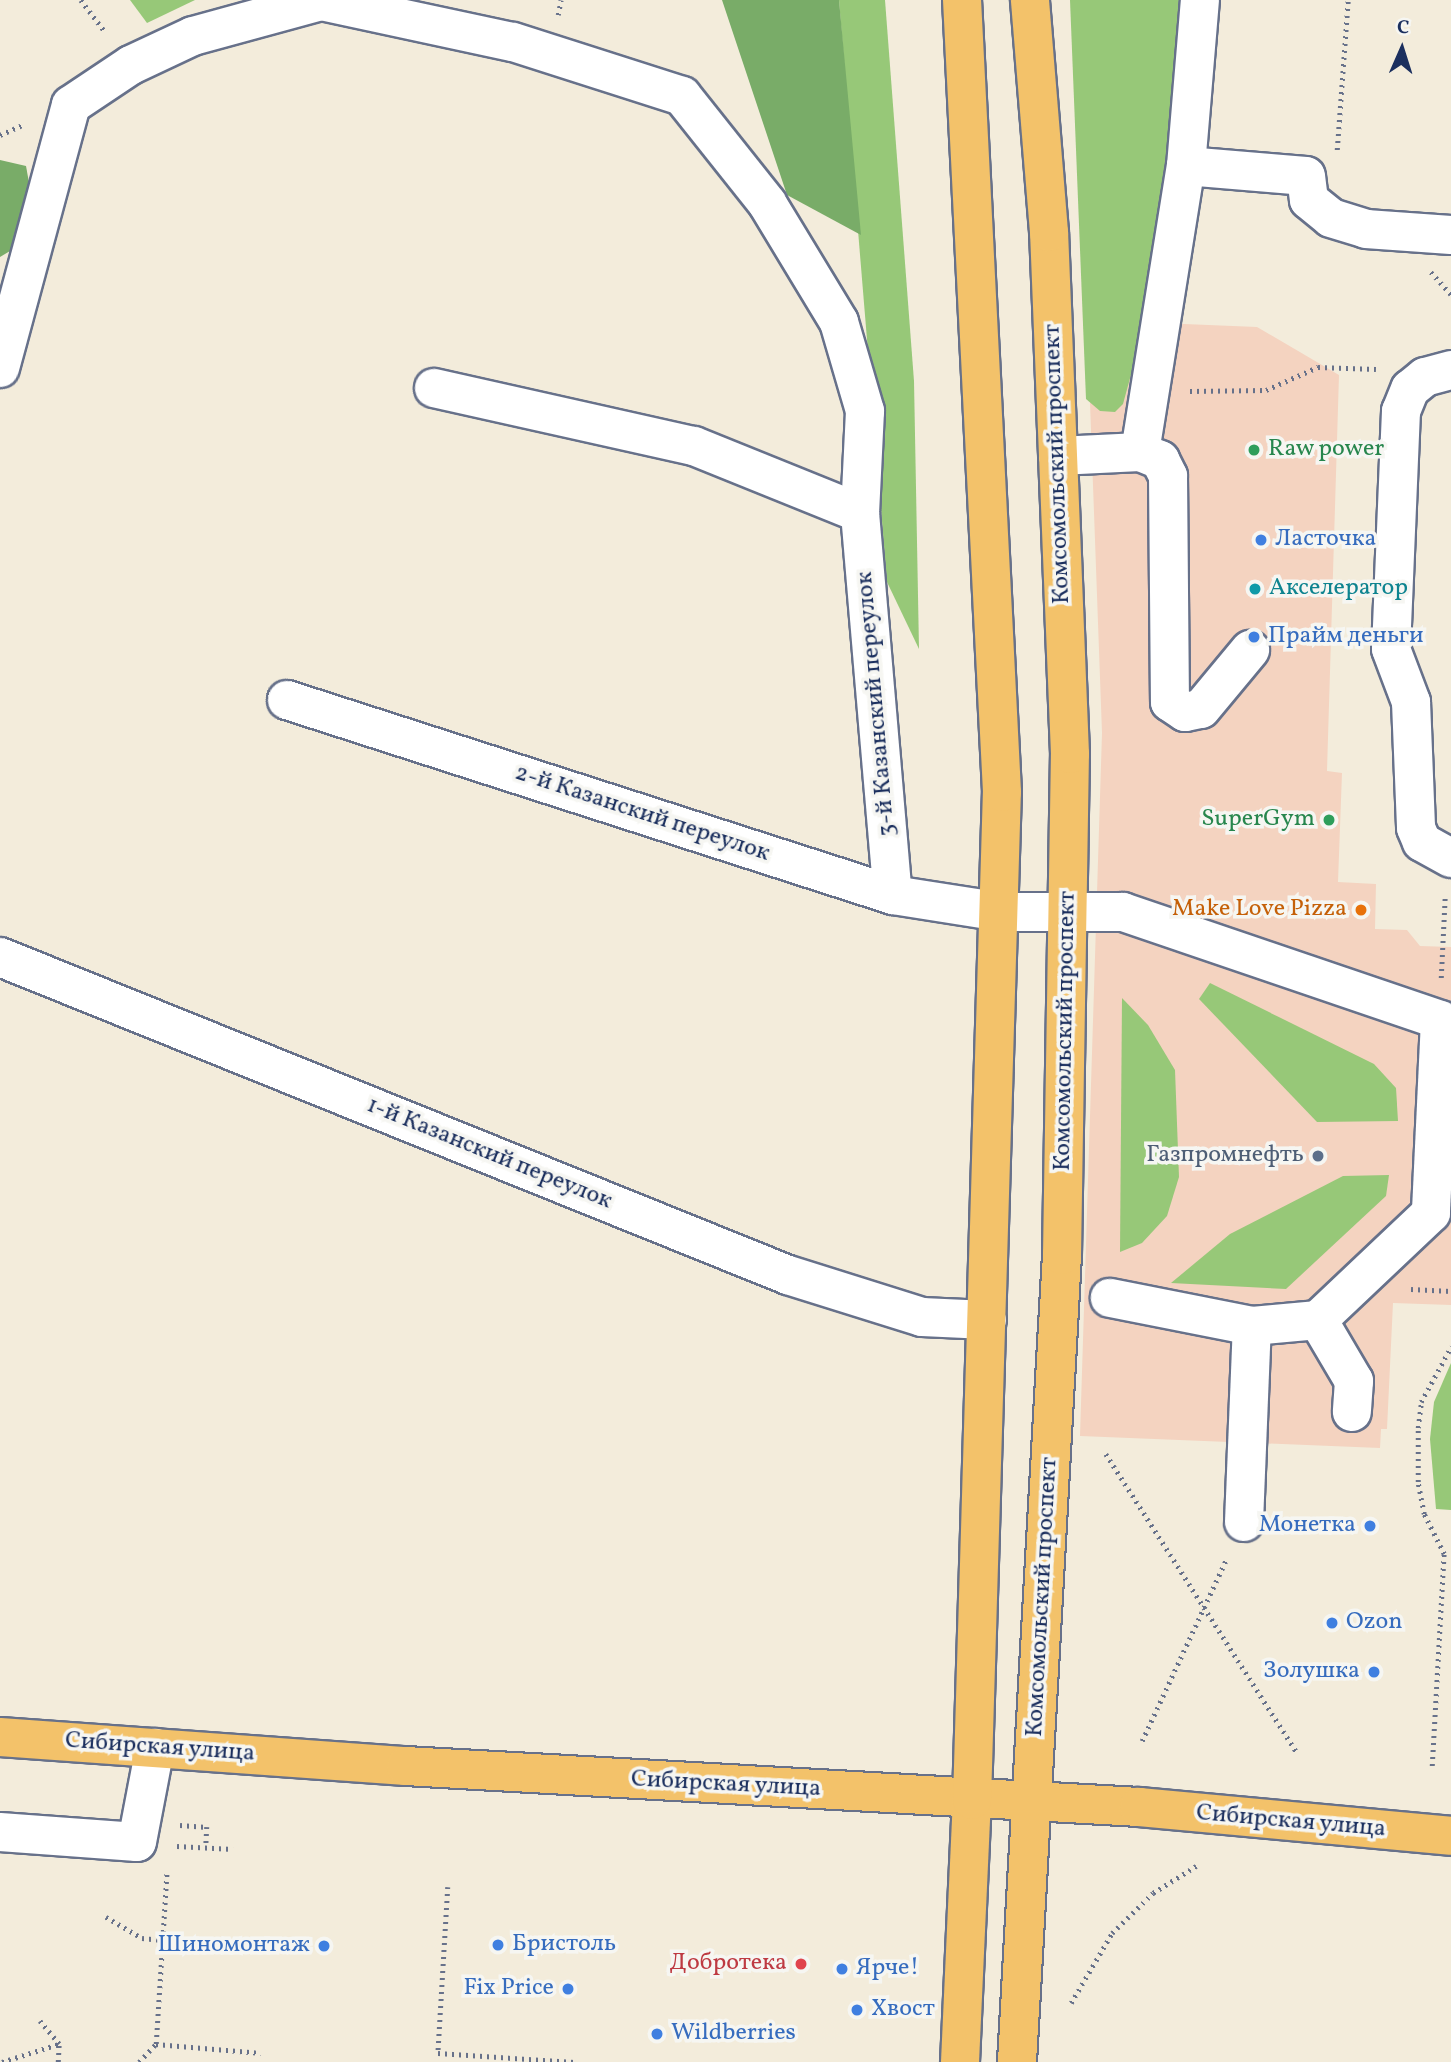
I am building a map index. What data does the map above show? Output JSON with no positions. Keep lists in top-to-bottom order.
{
  "streets": {
    "main road": ["Комсомольский проспект", "Сибирская улица"],
    "street": ["3-й Казанский переулок", "2-й Казанский переулок", "1-й Казанский переулок"]
  },
  "crossings": [
    ["Комсомольский проспект", "2-й Казанский переулок"],
    ["Комсомольский проспект", "Сибирская улица"],
    ["3-й Казанский переулок", "2-й Казанский переулок"]
  ],
  "places": [
    "Raw power",
    "Ласточка",
    "Акселератор",
    "Прайм деньги",
    "SuperGym",
    "Make Love Pizza",
    "Газпромнефть",
    "Монетка",
    "Ozon",
    "Золушка",
    "Бристоль",
    "Шиномонтаж",
    "Добротека",
    "Ярче!",
    "Fix Price",
    "Хвост",
    "Wildberries"
  ],
  "north": "top"
}
